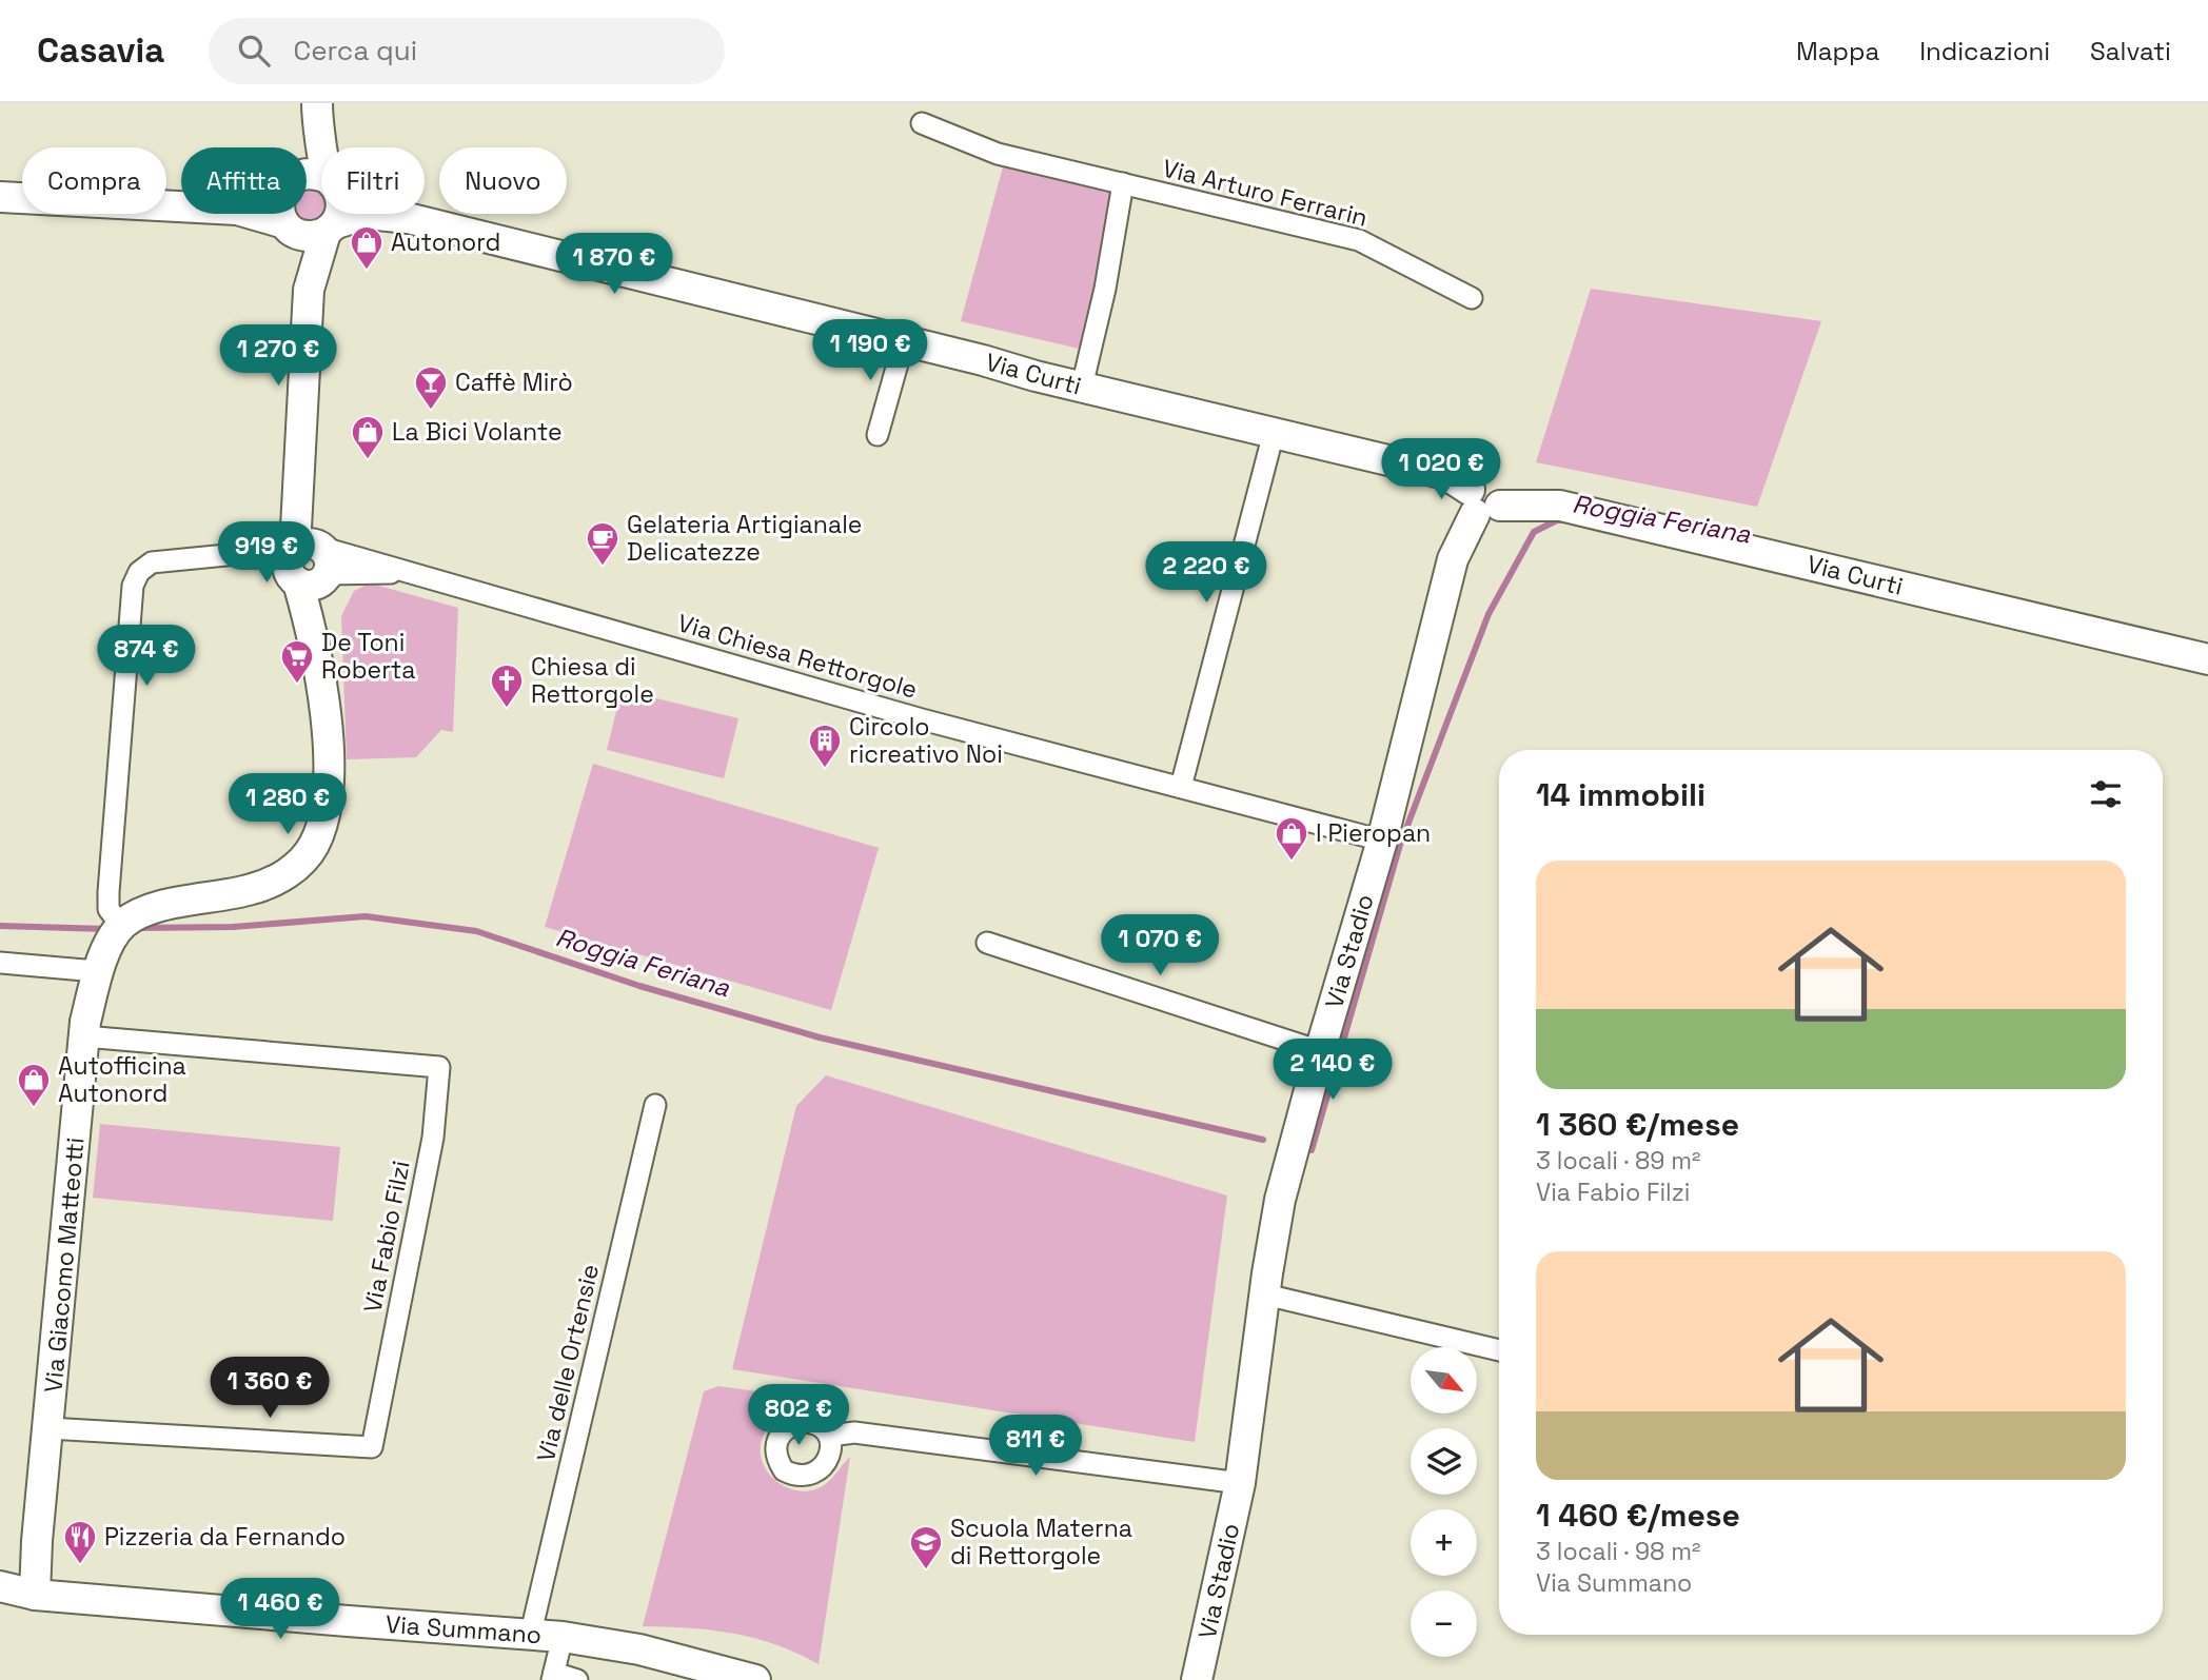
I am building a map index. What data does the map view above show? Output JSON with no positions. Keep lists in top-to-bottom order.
{
  "streets": {
    "street": [
      "Via Arturo Ferrarin",
      "Via Curti",
      "Via Chiesa Rettorgole",
      "Via Stadio",
      "Via Fabio Filzi",
      "Via Giacomo Matteotti",
      "Via delle Ortensie",
      "Via Summano"
    ]
  },
  "crossings": [
    ["Via Curti", "Via Stadio"],
    ["Via Chiesa Rettorgole", "Via Stadio"],
    ["Via Fabio Filzi", "Via Giacomo Matteotti"],
    ["Via Giacomo Matteotti", "Via Summano"],
    ["Via delle Ortensie", "Via Summano"]
  ],
  "water": ["Roggia Feriana"],
  "places": {
    "shop": [
      "Autonord",
      "La Bici Volante",
      "I Pieropan",
      "Autofficina Autonord"
    ],
    "bar": ["Caffè Mirò"],
    "cafe": ["Gelateria Artigianale Delicatezze"],
    "supermarket": ["De Toni Roberta"],
    "church": ["Chiesa di Rettorgole"],
    "building": ["Circolo ricreativo Noi"],
    "restaurant": ["Pizzeria da Fernando"],
    "school or university": ["Scuola Materna di Rettorgole"]
  },
  "north": "bottom right",
  "page": {
    "header": "Casavia",
    "search": "Cerca qui",
    "nav": ["Mappa", "Indicazioni", "Salvati"],
    "chip": [
      "Compra",
      "Affitta",
      "Filtri",
      "Nuovo"
    ],
    "price": [
      "1 870 €",
      "1 190 €",
      "1 270 €",
      "1 020 €",
      "919 €",
      "2 220 €",
      "874 €",
      "1 280 €",
      "1 070 €",
      "2 140 €",
      "1 360 €",
      "802 €",
      "811 €",
      "1 460 €"
    ],
    "heading": "14 immobili",
    "list": [
      {
        "name": "1 360 €/mese",
        "note": "3 locali · 89 m² · Via Fabio Filzi"
      },
      {
        "name": "1 460 €/mese",
        "note": "3 locali · 98 m² · Via Summano"
      }
    ],
    "map_buttons": ["+", "−"]
  }
}
